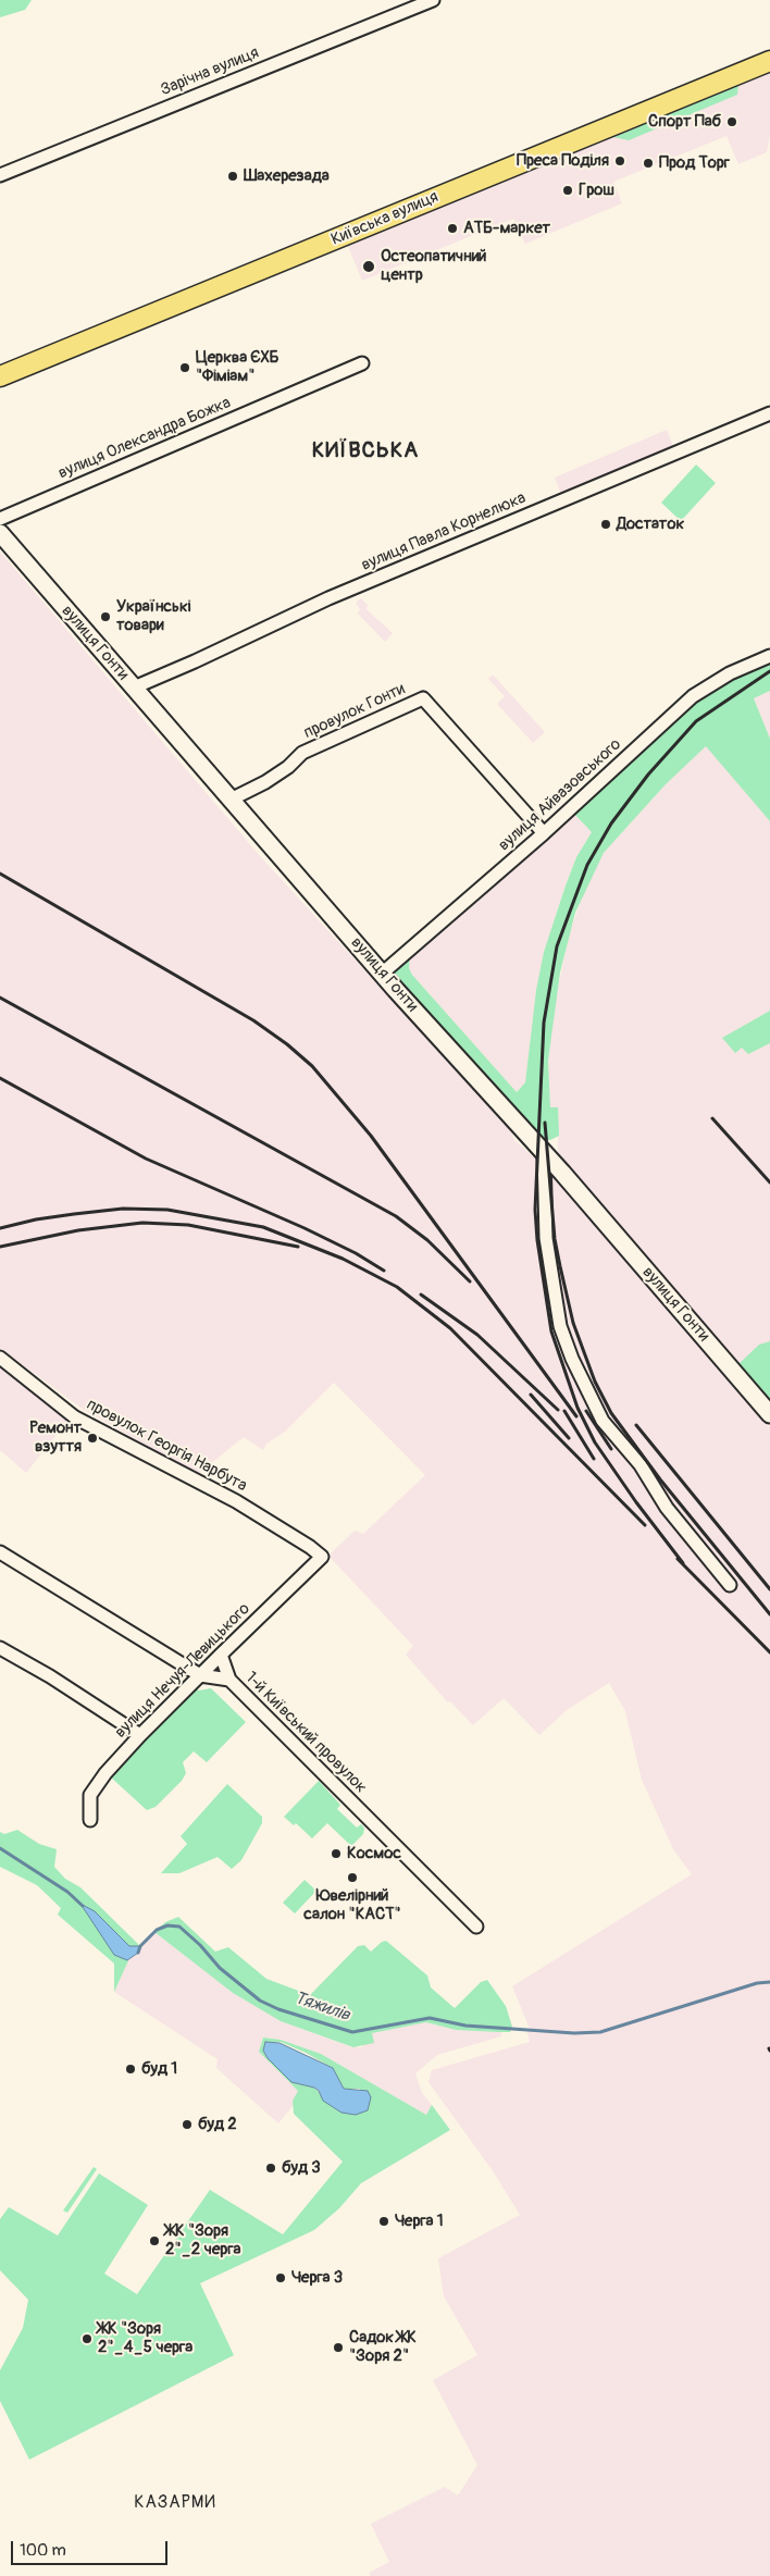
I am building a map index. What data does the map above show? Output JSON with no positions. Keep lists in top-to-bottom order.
{
  "streets": {
    "main road": ["Київська вулиця"],
    "street": [
      "Зарічна вулиця",
      "вулиця Олександра Божка",
      "вулиця Павла Корнелюка",
      "вулиця Гонти",
      "провулок Гонти",
      "вулиця Айвазовського",
      "провулок Георгія Нарбута",
      "вулиця Нечуя-Левицького",
      "1-й Київський провулок"
    ]
  },
  "crossings": [
    ["вулиця Павла Корнелюка", "вулиця Гонти"],
    ["вулиця Гонти", "провулок Гонти"],
    ["вулиця Гонти", "вулиця Айвазовського"],
    ["провулок Гонти", "вулиця Айвазовського"],
    ["провулок Георгія Нарбута", "вулиця Нечуя-Левицького"],
    ["вулиця Нечуя-Левицького", "1-й Київський провулок"]
  ],
  "districts": ["КИЇВСЬКА", "КАЗАРМИ"],
  "water": ["Тяжилів"],
  "places": [
    "Спорт Паб",
    "Преса Поділя",
    "Прод Торг",
    "Шахерезада",
    "Грош",
    "АТБ-маркет",
    "Остеопатичний центр",
    "Церква ЄХБ \"Фіміам\"",
    "Достаток",
    "Українські товари",
    "Ремонт взуття",
    "Космос",
    "Ювелірний салон \"КАСТ\"",
    "буд 1",
    "буд 2",
    "буд 3",
    "Черга 1",
    "ЖК \"Зоря 2\"_2 черга",
    "Черга 3",
    "ЖК \"Зоря 2\"_4_5 черга",
    "Садок ЖК \"Зоря 2\""
  ],
  "scale_bar": "100 m"
}
